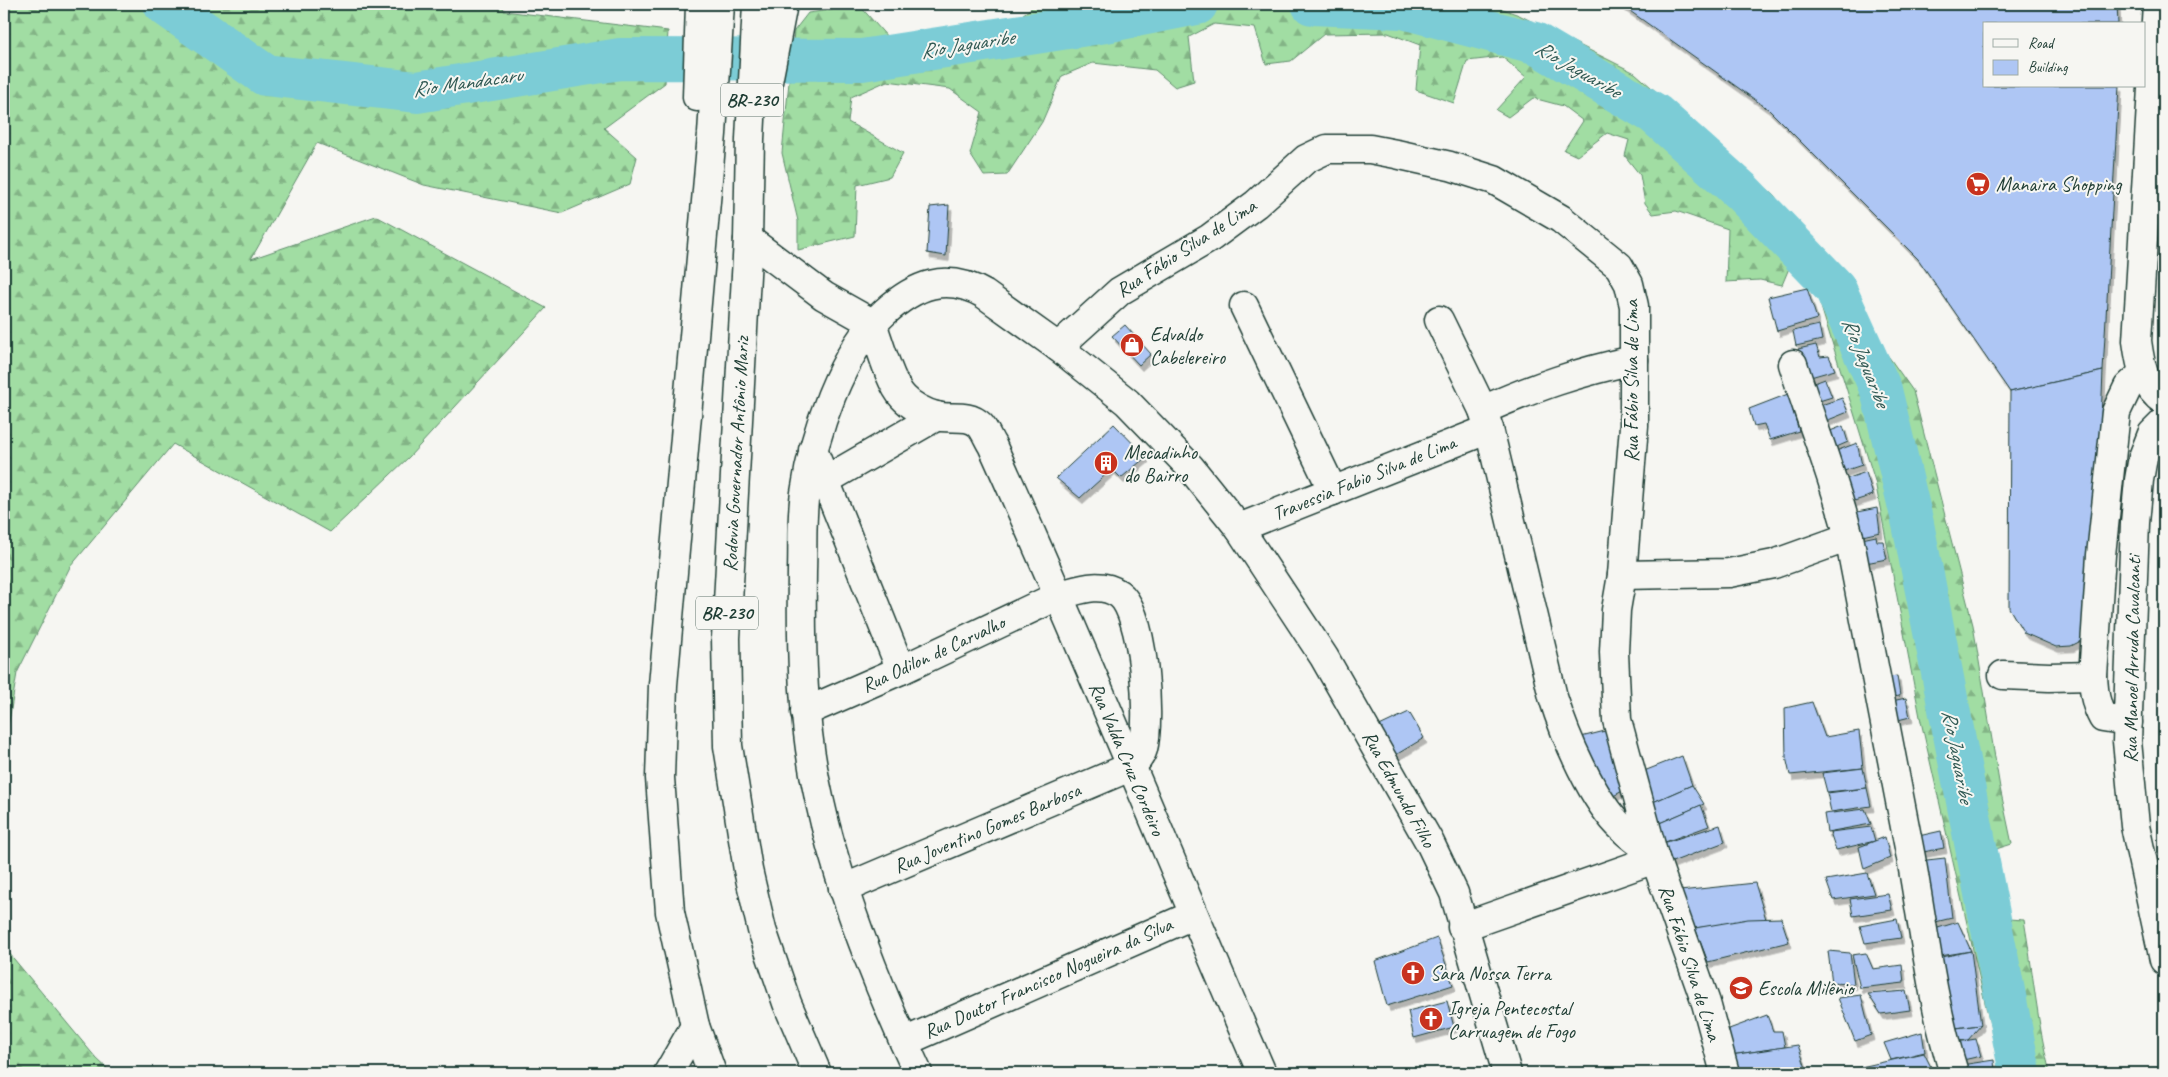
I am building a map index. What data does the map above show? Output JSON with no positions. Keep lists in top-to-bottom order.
{
  "streets": {
    "main road": [
      "BR-230",
      "Rua Fábio Silva de Lima",
      "Rodovia Governador Antônio Mariz",
      "Travessia Fabio Silva de Lima",
      "Rua Odilon de Carvalho",
      "Rua Manoel Arruda Cavalcanti",
      "Rua Valda Cruz Cordeiro",
      "Rua Edmundo Filho",
      "Rua Joventino Gomes Barbosa",
      "Rua Doutor Francisco Nogueira da Silva"
    ]
  },
  "crossings": [
    ["Rua Fábio Silva de Lima", "Travessia Fabio Silva de Lima"],
    ["Rua Fábio Silva de Lima", "Rua Edmundo Filho"],
    ["Travessia Fabio Silva de Lima", "Rua Edmundo Filho"],
    ["Rua Odilon de Carvalho", "Rua Valda Cruz Cordeiro"],
    ["Rua Odilon de Carvalho", "Rua Edmundo Filho"],
    ["Rua Odilon de Carvalho", "Rua Joventino Gomes Barbosa"],
    ["Rua Valda Cruz Cordeiro", "Rua Edmundo Filho"],
    ["Rua Valda Cruz Cordeiro", "Rua Joventino Gomes Barbosa"],
    ["Rua Valda Cruz Cordeiro", "Rua Doutor Francisco Nogueira da Silva"],
    ["Rua Edmundo Filho", "Rua Joventino Gomes Barbosa"],
    ["Rua Edmundo Filho", "Rua Doutor Francisco Nogueira da Silva"]
  ],
  "water": ["Rio Jaguaribe", "Rio Mandacaru"],
  "places": {
    "supermarket": ["Manaira Shopping"],
    "shop": ["Edvaldo Cabelereiro"],
    "building": ["Mecadinho do Bairro"],
    "church": ["Sara Nossa Terra", "Igreja Pentecostal Carruagem de Fogo"],
    "school or university": ["Escola Milênio"]
  },
  "legend": ["Road", "Building"]
}
